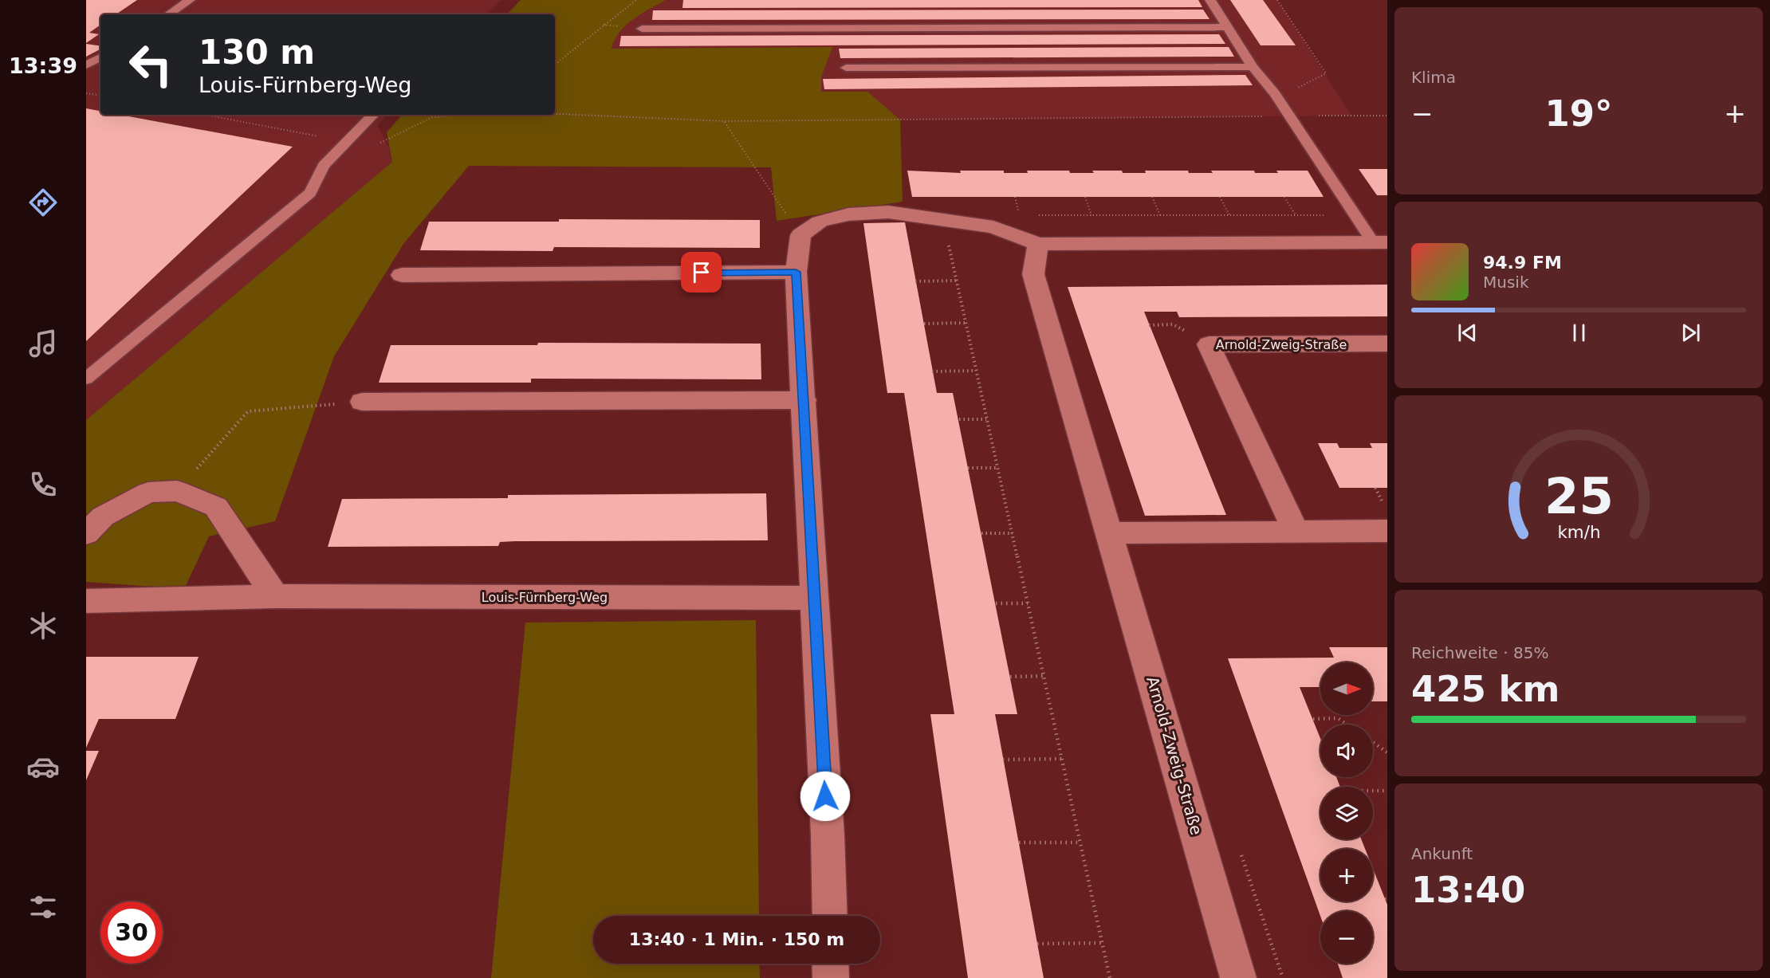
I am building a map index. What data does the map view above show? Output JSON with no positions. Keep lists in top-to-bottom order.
{
  "streets": {
    "street": ["Arnold-Zweig-Straße", "Louis-Fürnberg-Weg"]
  },
  "north": "right",
  "page": {
    "tabs": "13:39",
    "tile": [
      "Klima",
      ["Reichweite · 85%", "425 km"],
      ["Ankunft", "13:40"]
    ],
    "turn": ["130 m", "Louis-Fürnberg-Weg"],
    "heat": ["−", "19°", "+"],
    "song": ["94.9 FM", "Musik"],
    "map_buttons": ["+", "−"],
    "limit": "30",
    "trip": "13:40 · 1 Min. · 150 m",
    "gauge": ["25", "km/h"]
  }
}
